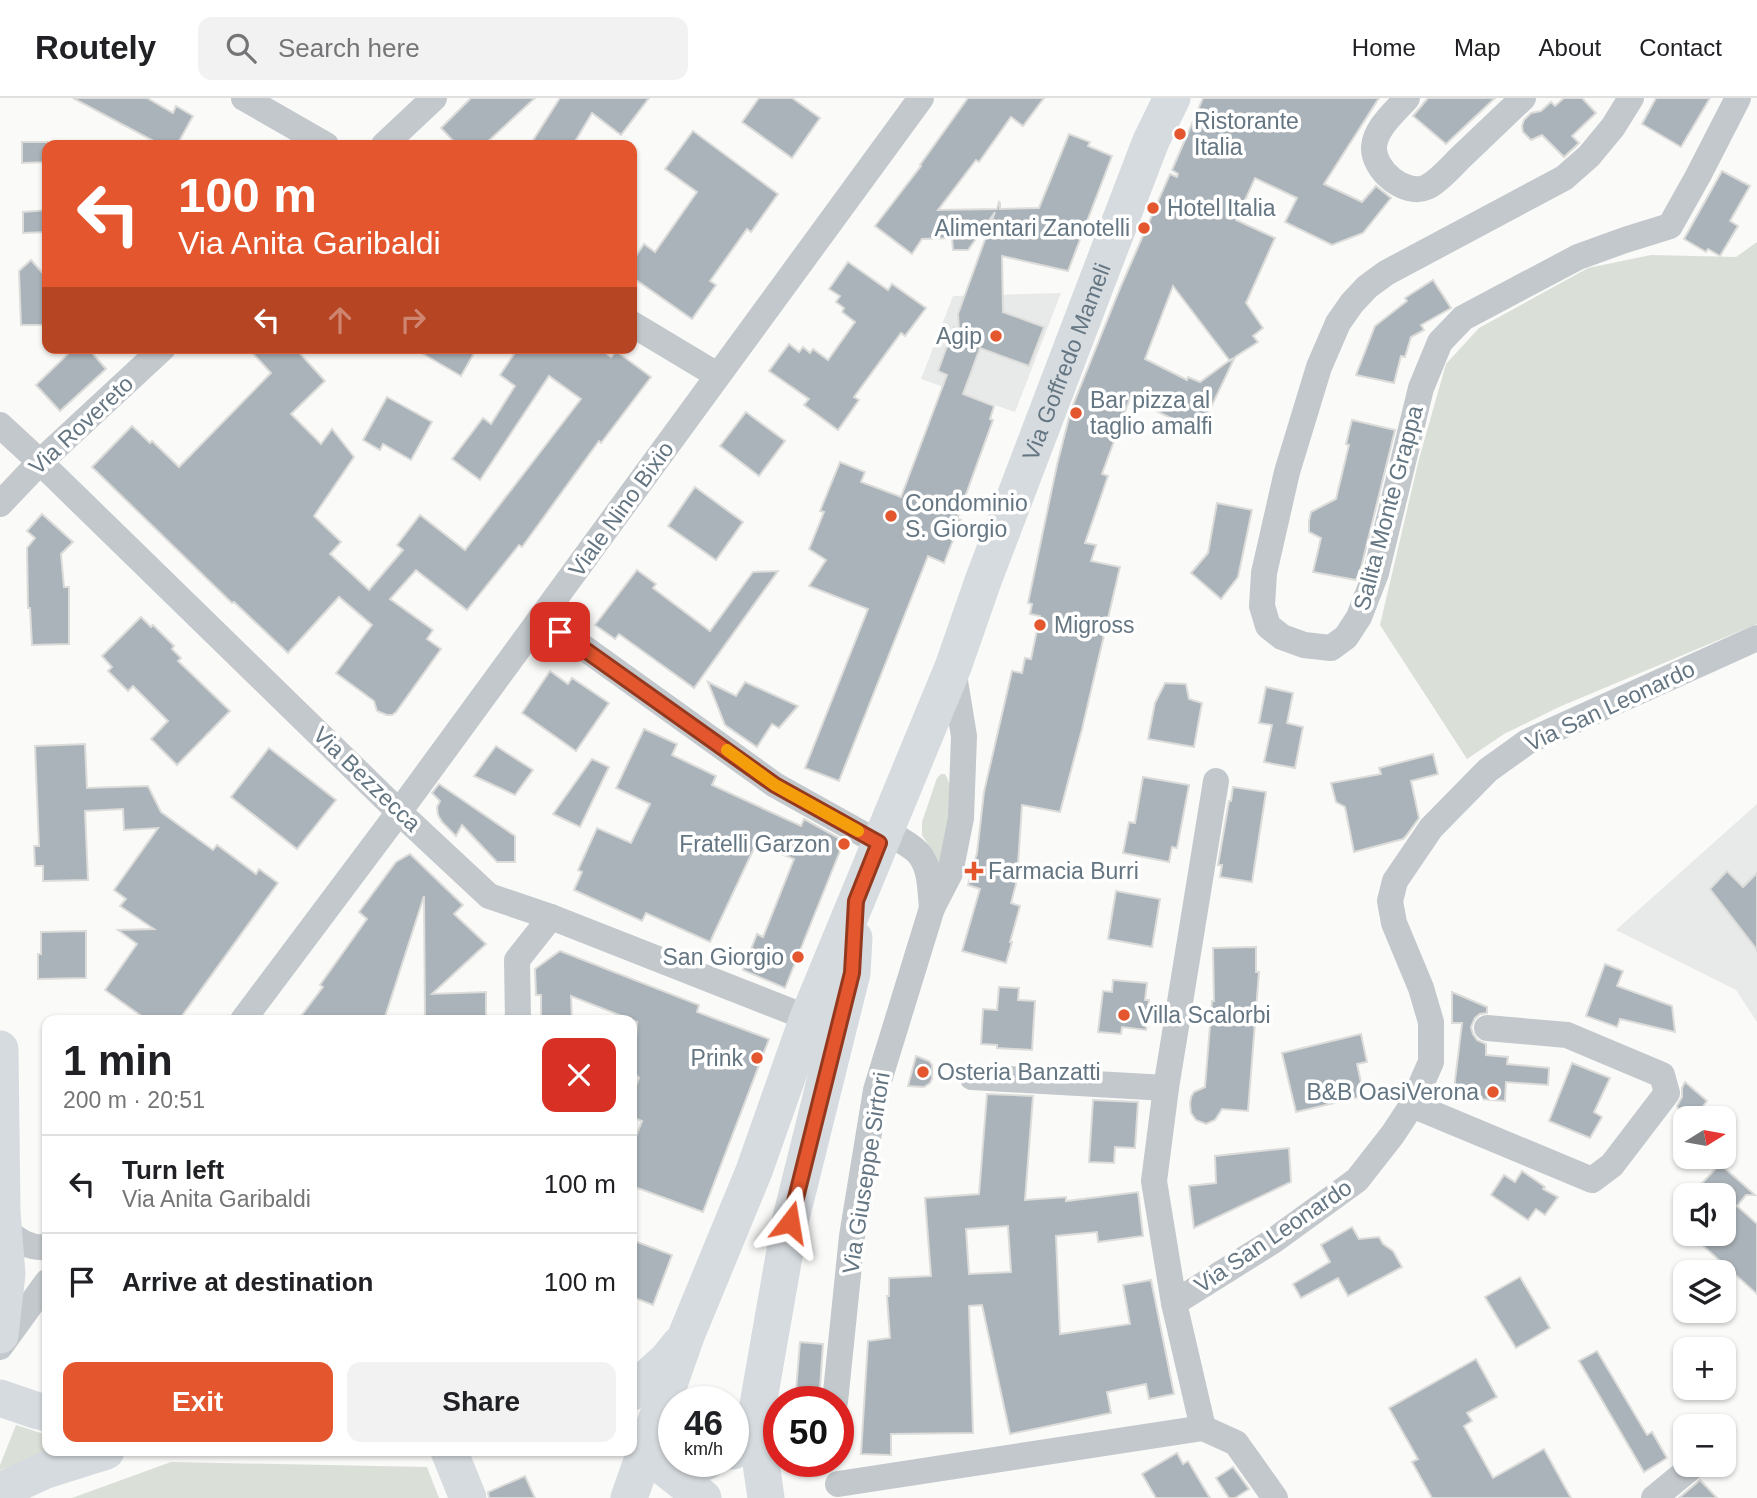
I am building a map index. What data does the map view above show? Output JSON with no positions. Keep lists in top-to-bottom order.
{
  "streets": {
    "main road": ["Via Goffredo Mameli"],
    "street": [
      "Via Rovereto",
      "Salita Monte Grappa",
      "Viale Nino Bixio",
      "Via San Leonardo",
      "Via Bezzecca",
      "Via Giuseppe Sirtori"
    ]
  },
  "crossings": [
    ["Via Goffredo Mameli", "Via Bezzecca"],
    ["Via Goffredo Mameli", "Via Giuseppe Sirtori"],
    ["Via Rovereto", "Via Bezzecca"],
    ["Viale Nino Bixio", "Via Bezzecca"],
    ["Viale Nino Bixio", "Via Giuseppe Sirtori"]
  ],
  "places": {
    "other": [
      "Ristorante Italia",
      "Hotel Italia",
      "Alimentari Zanotelli",
      "Agip",
      "Bar pizza al taglio amalfi",
      "Condominio S. Giorgio",
      "Migross",
      "Fratelli Garzon",
      "San Giorgio",
      "Villa Scalorbi",
      "Prink",
      "Osteria Banzatti",
      "B&B OasiVerona"
    ],
    "health": ["Farmacia Burri"]
  },
  "north": "right",
  "page": {
    "header": "Routely",
    "search": "Search here",
    "nav": [
      "Home",
      "Map",
      "About",
      "Contact"
    ],
    "turn": ["100 m", "Via Anita Garibaldi"],
    "heading": ["1 min", "200 m · 20:51"],
    "map_buttons": ["+", "−"],
    "list": [
      {
        "name": "Turn left",
        "note": "Via Anita Garibaldi",
        "value": "100 m"
      },
      {
        "name": "Arrive at destination",
        "value": "100 m"
      }
    ],
    "buttons": ["Exit", "Share"],
    "speed": "46 km/h",
    "limit": "50"
  }
}
